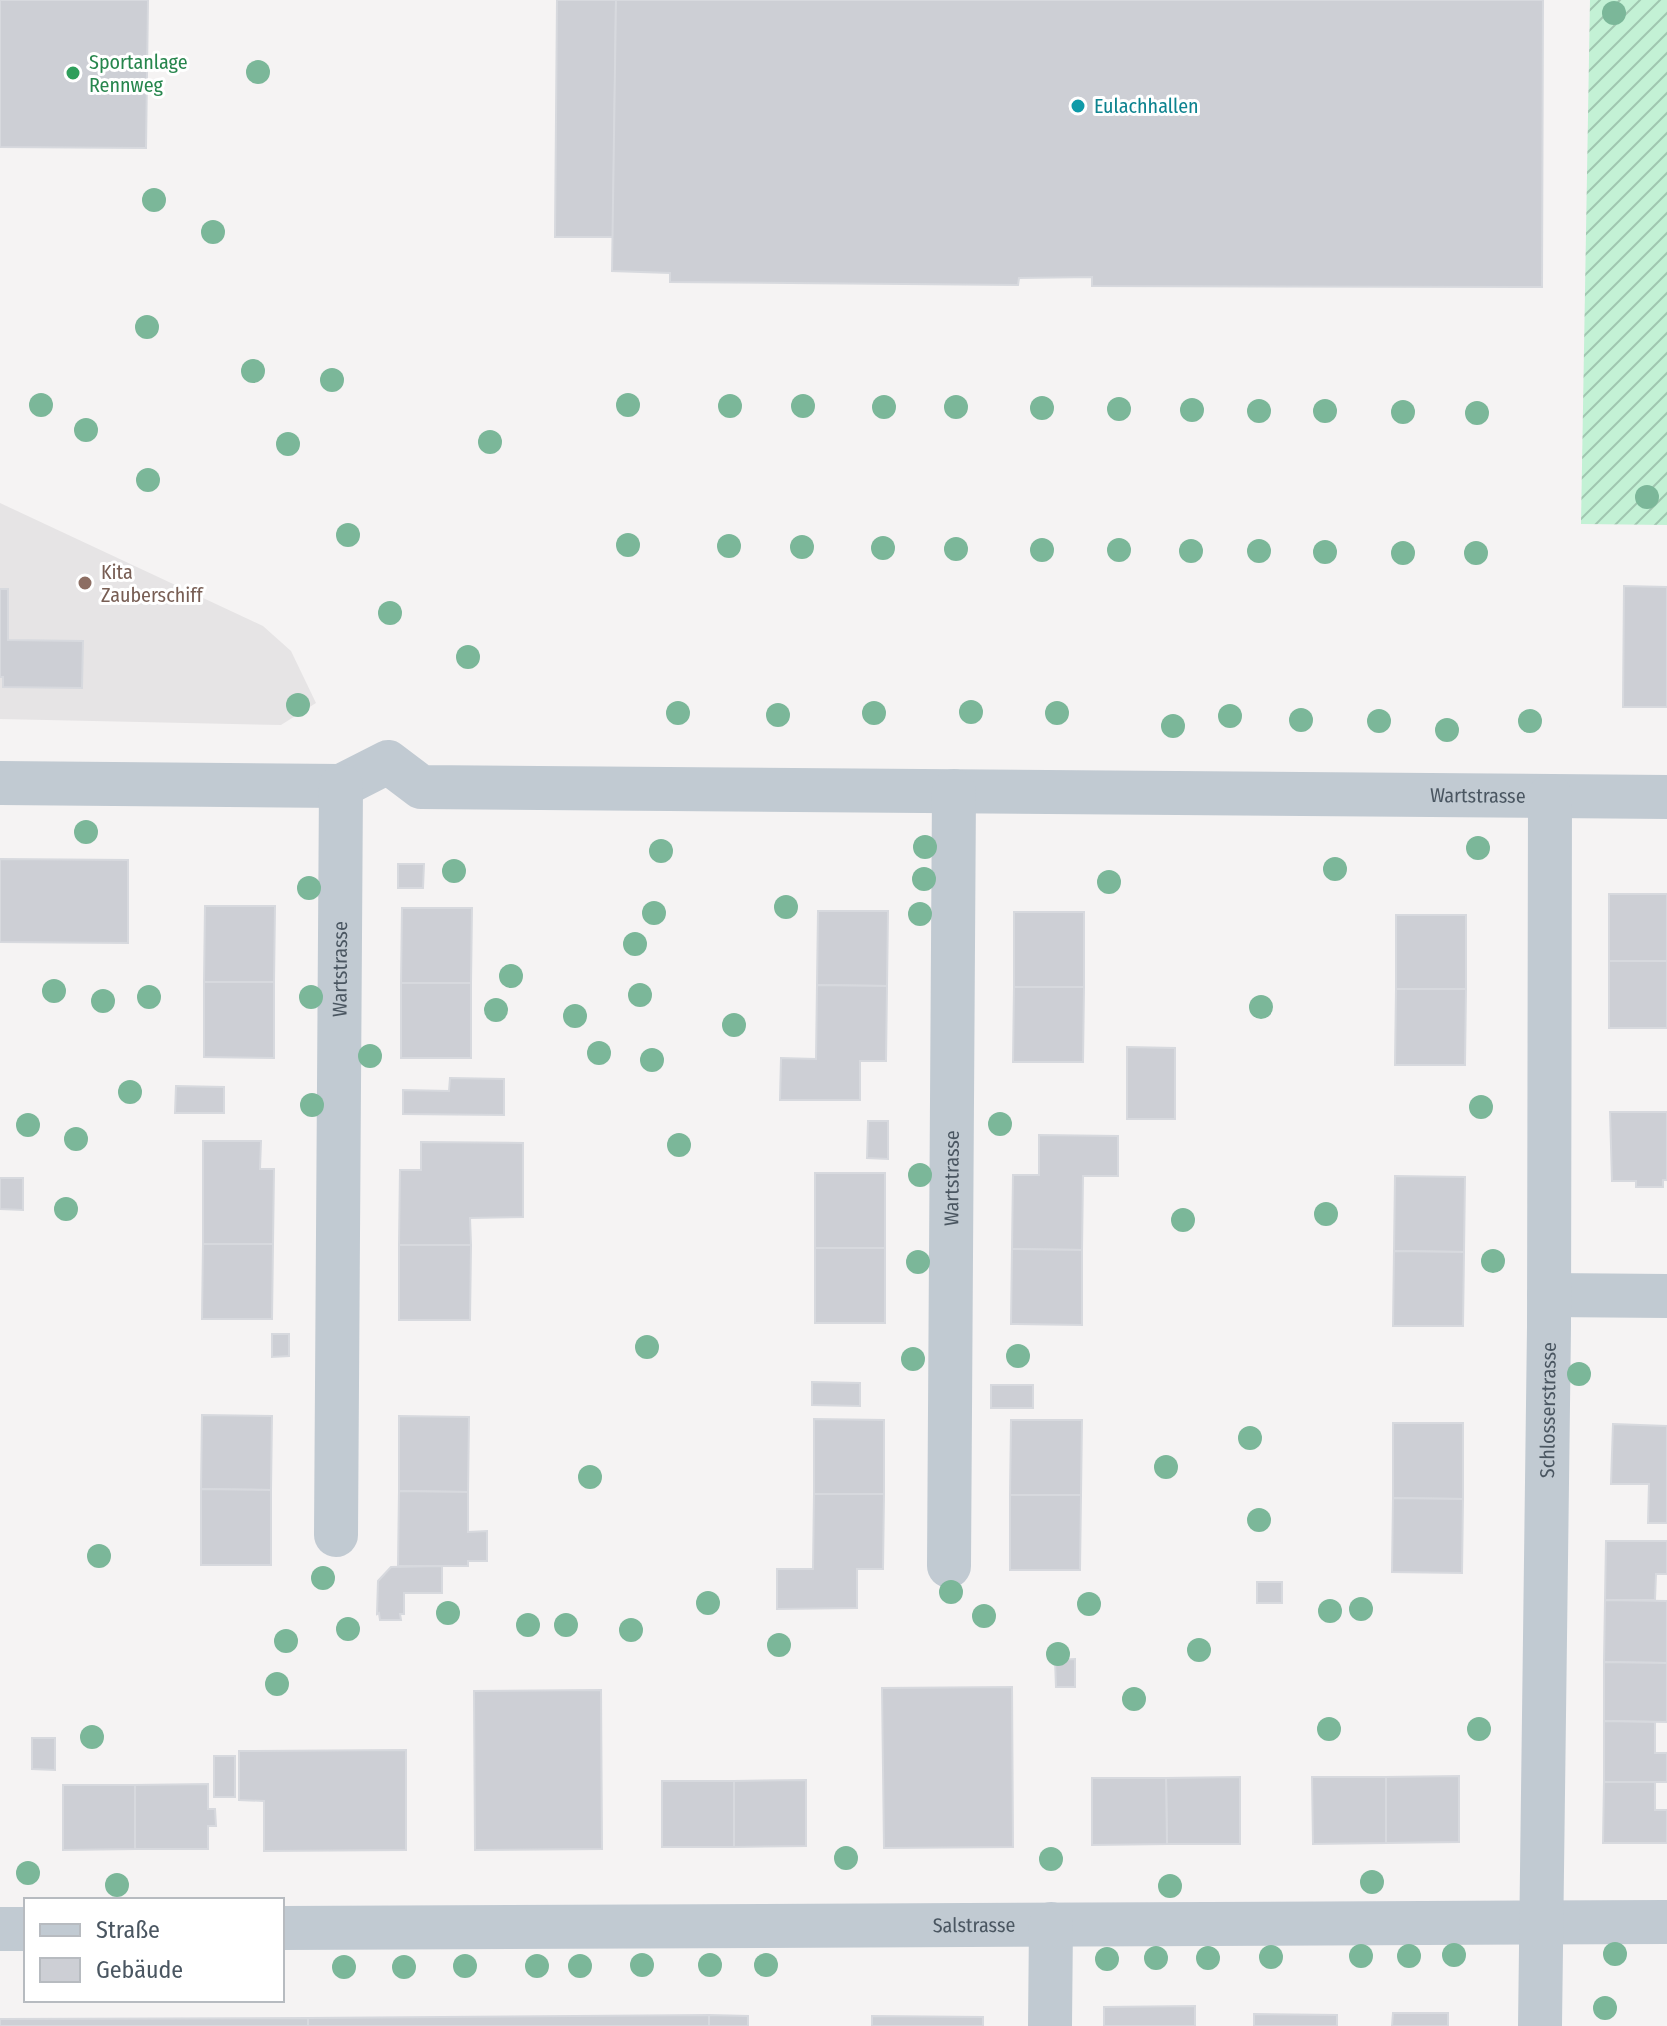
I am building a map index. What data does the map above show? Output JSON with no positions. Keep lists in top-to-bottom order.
{
  "streets": {
    "street": ["Wartstrasse", "Schlosserstrasse", "Salstrasse"]
  },
  "crossings": [
    ["Wartstrasse", "Schlosserstrasse"],
    ["Schlosserstrasse", "Salstrasse"]
  ],
  "places": ["Sportanlage Rennweg", "Eulachhallen", "Kita Zauberschiff"],
  "legend": ["Straße", "Gebäude"]
}
